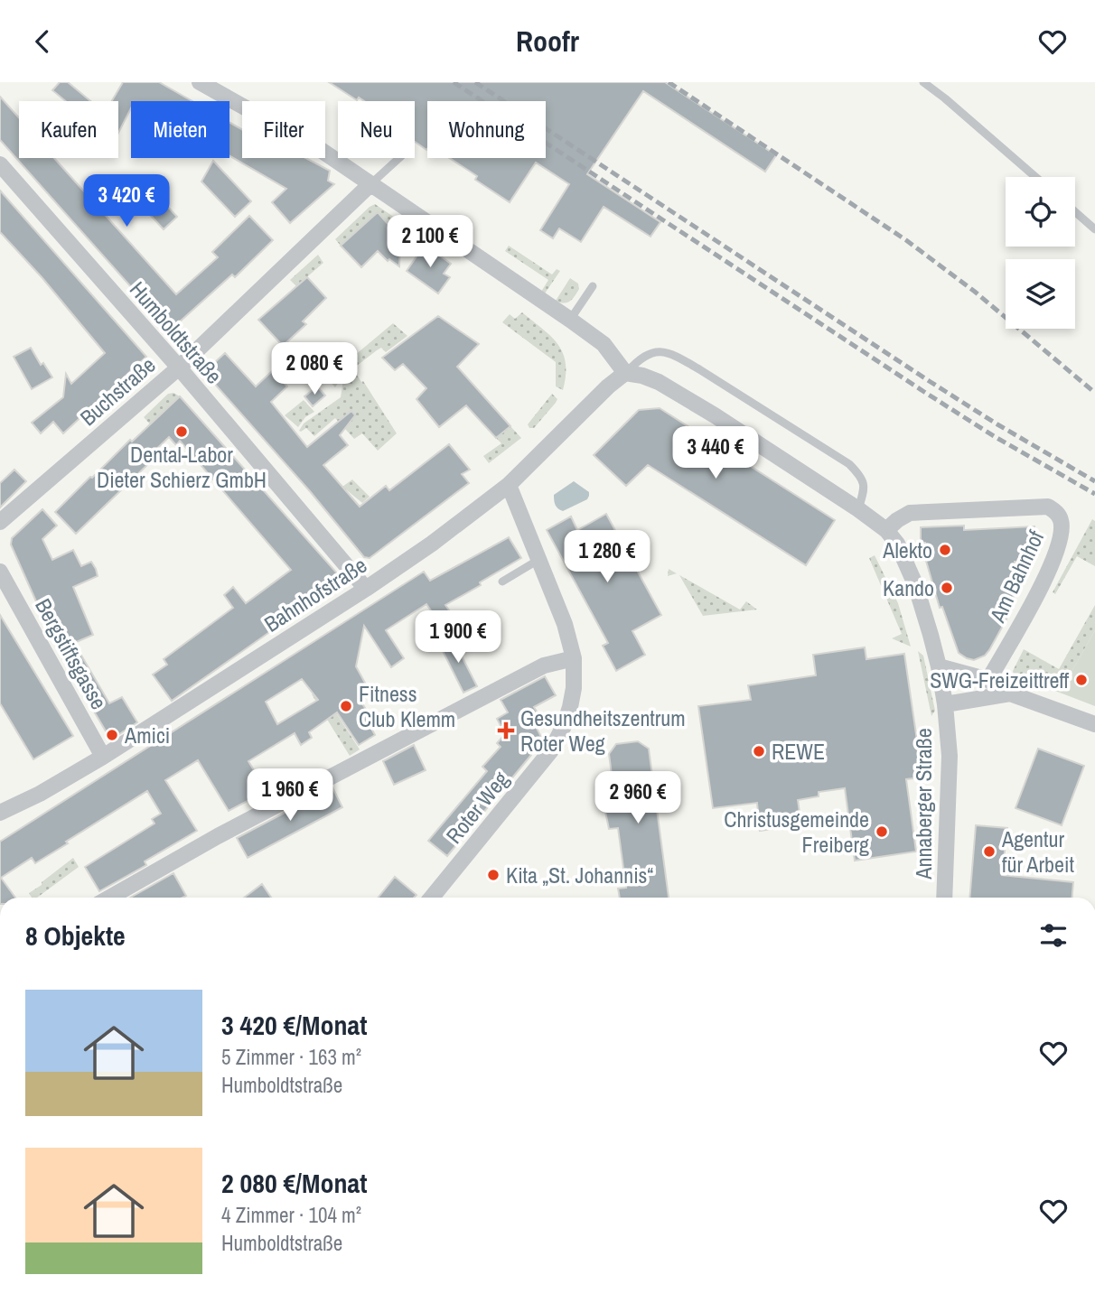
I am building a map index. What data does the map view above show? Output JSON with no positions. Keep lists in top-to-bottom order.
{
  "streets": {
    "street": [
      "Humboldtstraße",
      "Buchstraße",
      "Am Bahnhof",
      "Bahnhofstraße",
      "Bergstiftsgasse",
      "Annaberger Straße",
      "Roter Weg"
    ]
  },
  "crossings": [
    ["Humboldtstraße", "Buchstraße"],
    ["Humboldtstraße", "Bahnhofstraße"],
    ["Bahnhofstraße", "Bergstiftsgasse"],
    ["Bahnhofstraße", "Roter Weg"]
  ],
  "places": {
    "other": [
      "Dental-Labor Dieter Schierz GmbH",
      "Alekto",
      "Kando",
      "SWG-Freizeittreff",
      "Fitness Club Klemm",
      "Amici",
      "REWE",
      "Christusgemeinde Freiberg",
      "Agentur für Arbeit",
      "Kita „St. Johannis“"
    ],
    "health": ["Gesundheitszentrum Roter Weg"]
  },
  "page": {
    "header": "Roofr",
    "chip": [
      "Kaufen",
      "Mieten",
      "Filter",
      "Neu",
      "Wohnung"
    ],
    "price": [
      "3 420 €",
      "2 100 €",
      "2 080 €",
      "3 440 €",
      "1 280 €",
      "1 900 €",
      "1 960 €",
      "2 960 €"
    ],
    "heading": "8 Objekte",
    "list": [
      {
        "name": "3 420 €/Monat",
        "note": "5 Zimmer · 163 m² · Humboldtstraße"
      },
      {
        "name": "2 080 €/Monat",
        "note": "4 Zimmer · 104 m² · Humboldtstraße"
      }
    ]
  }
}
